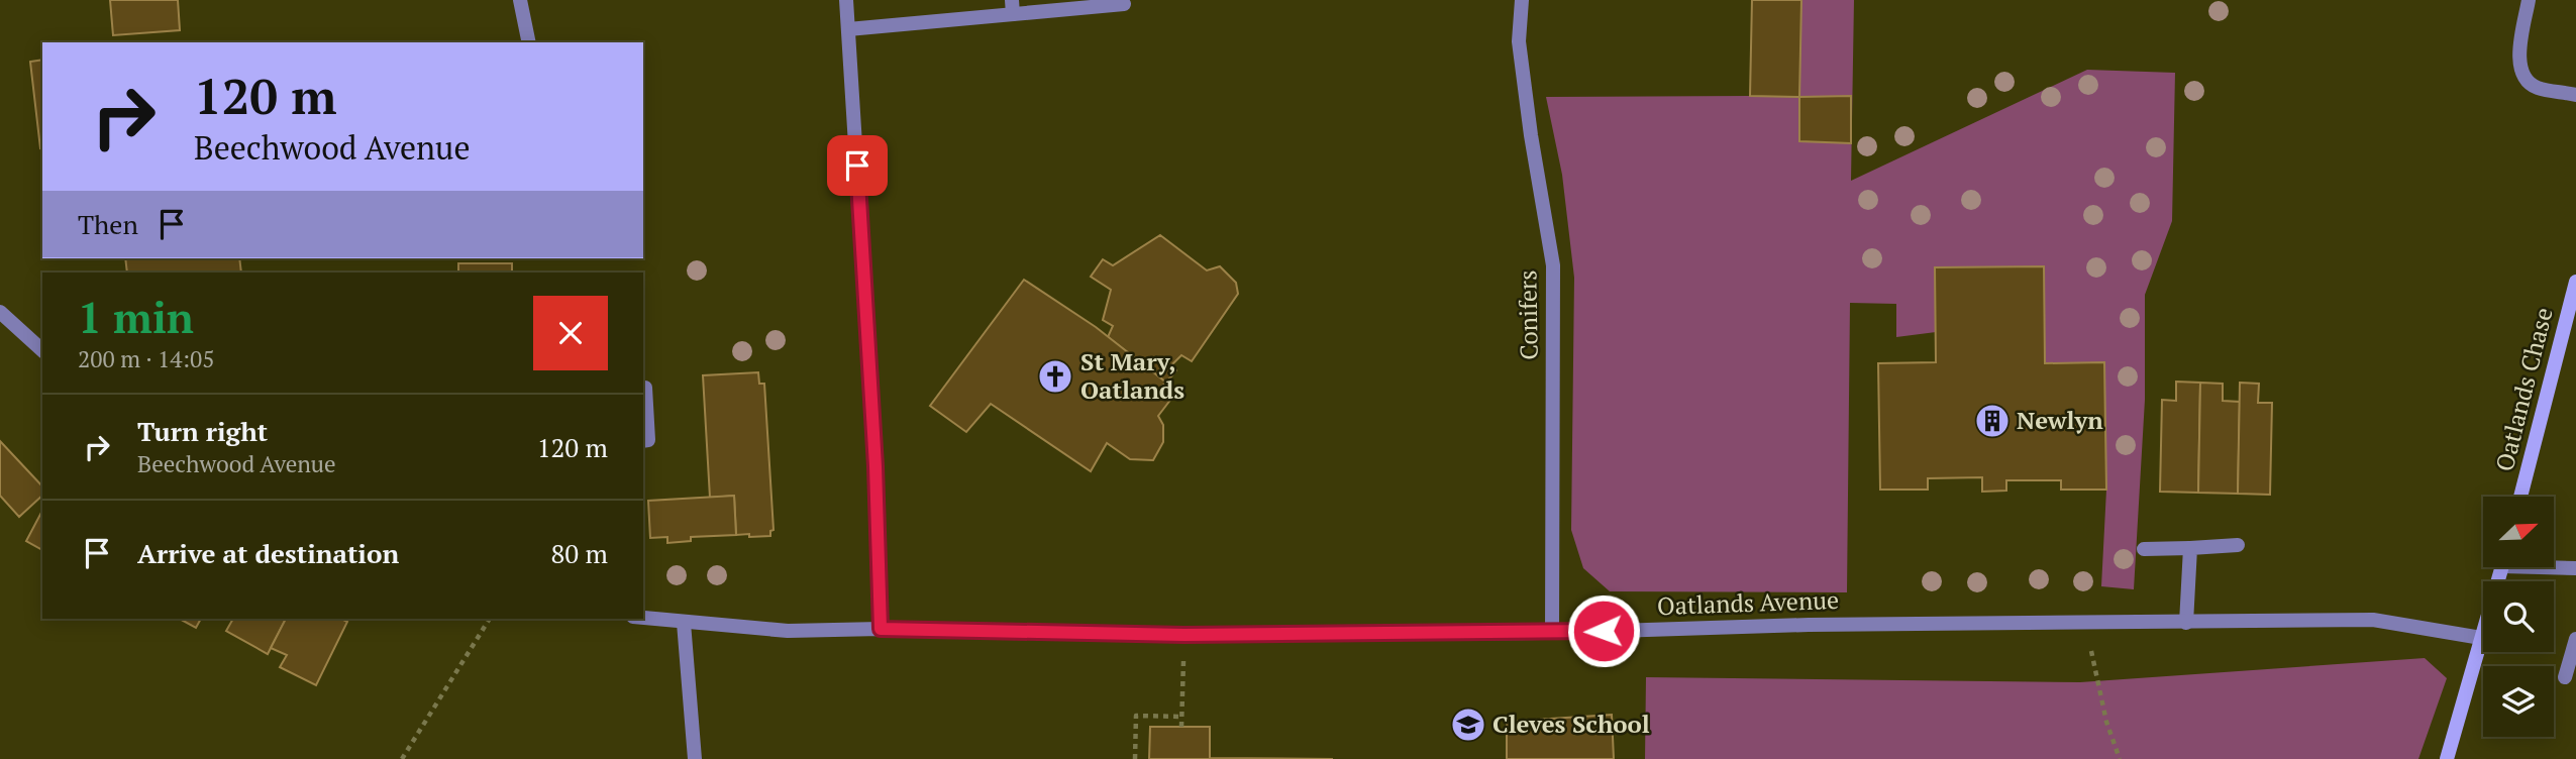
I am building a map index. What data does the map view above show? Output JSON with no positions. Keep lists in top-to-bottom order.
{
  "streets": {
    "street": ["Conifers", "Oatlands Chase", "Oatlands Avenue"]
  },
  "crossings": [
    ["Conifers", "Oatlands Avenue"]
  ],
  "places": {
    "church": ["St Mary, Oatlands"],
    "building": ["Newlyn"],
    "school or university": ["Cleves School"]
  },
  "north": "top right",
  "page": {
    "turn": ["120 m", "Beechwood Avenue"],
    "then": "Then",
    "heading": ["1 min", "200 m · 14:05"],
    "list": [
      {
        "name": "Turn right",
        "note": "Beechwood Avenue",
        "value": "120 m"
      },
      {
        "name": "Arrive at destination",
        "value": "80 m"
      }
    ]
  }
}
